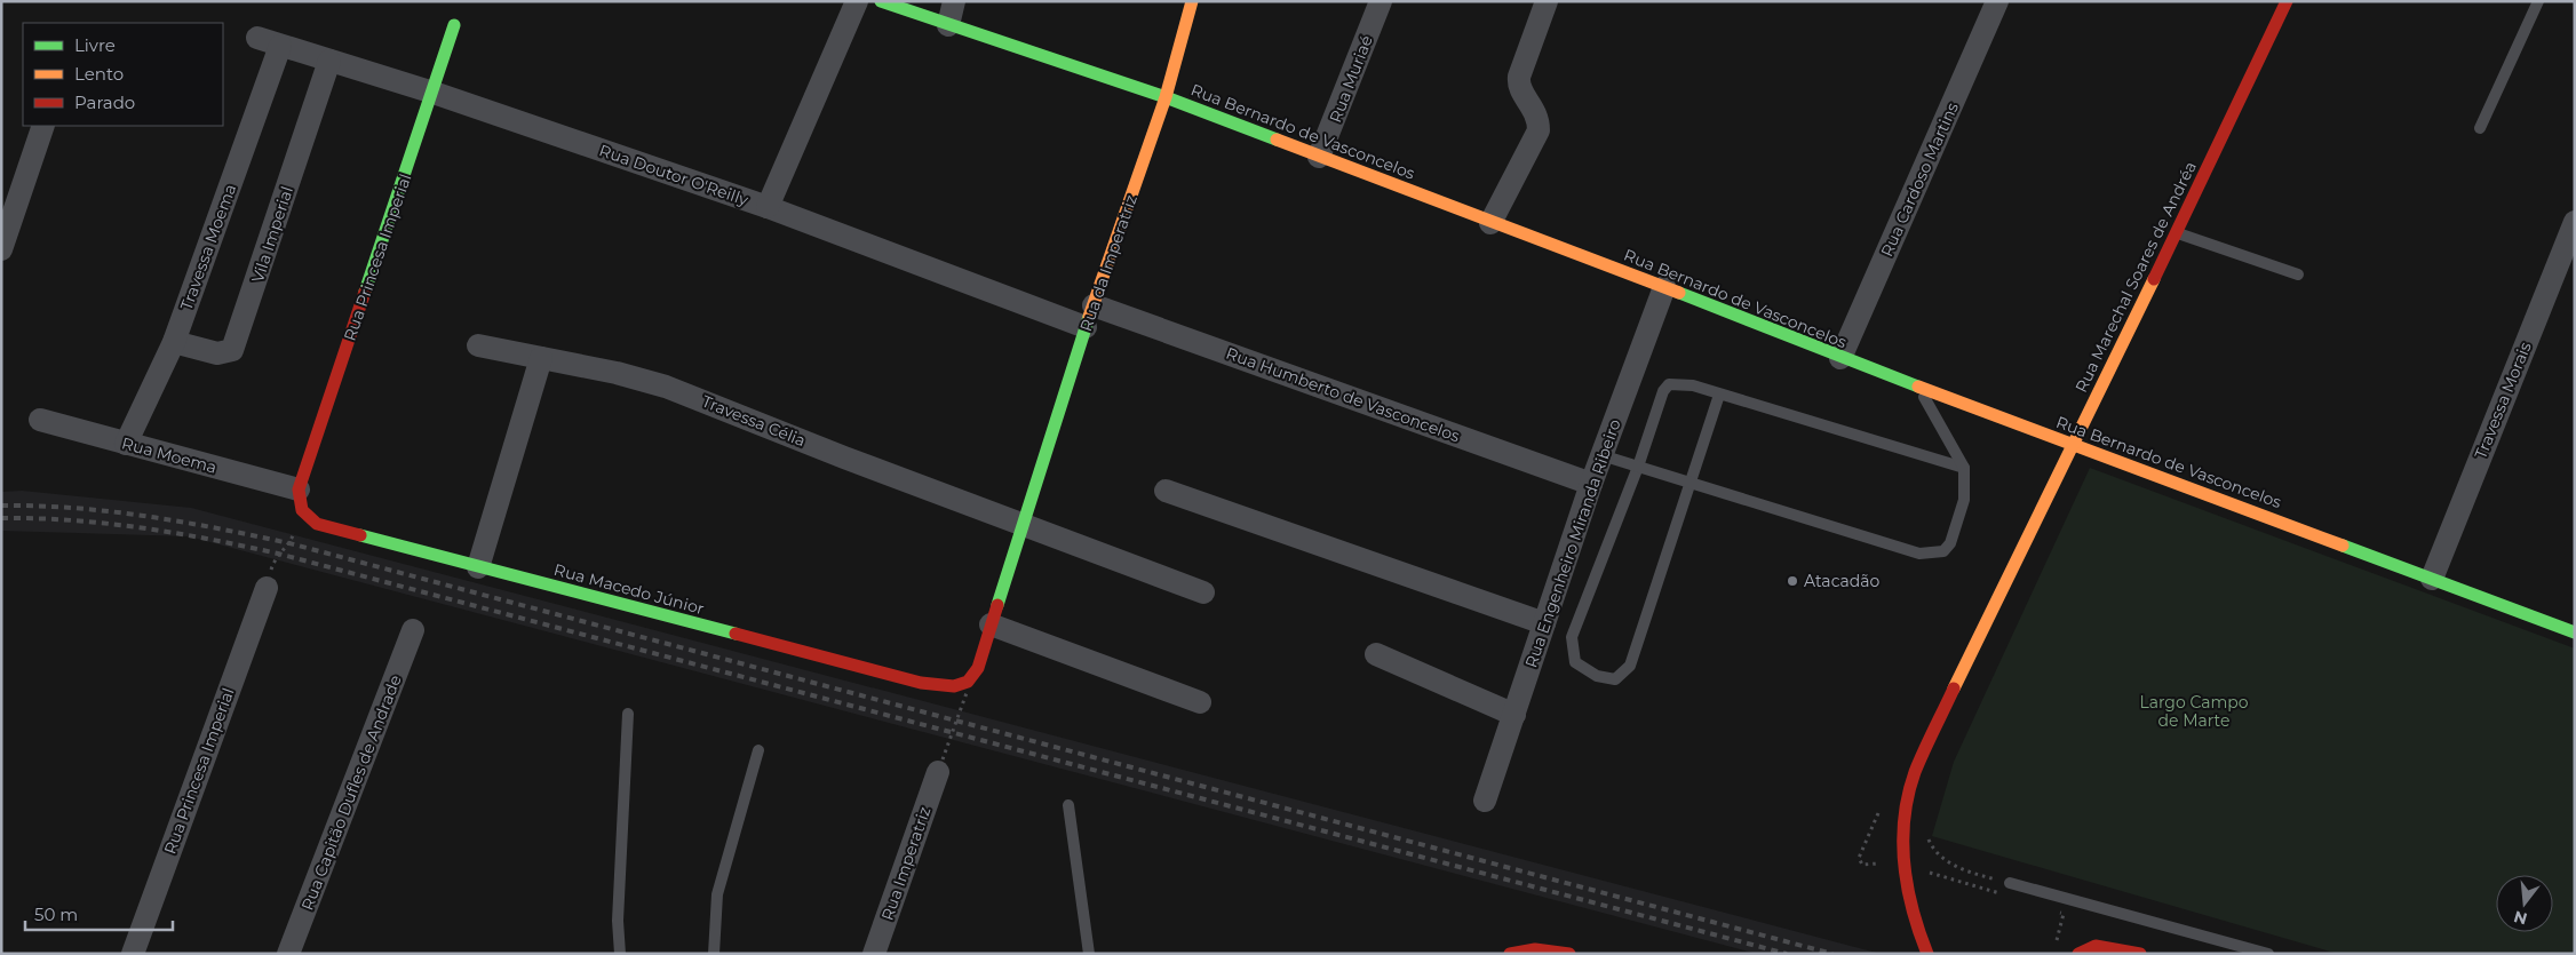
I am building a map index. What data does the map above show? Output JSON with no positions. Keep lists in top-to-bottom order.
{
  "streets": {
    "main road": [
      "Rua Bernardo de Vasconcelos",
      "Rua Princesa Imperial",
      "Rua da Imperatriz",
      "Rua Marechal Soares de Andréa",
      "Rua Macedo Júnior"
    ],
    "street": [
      "Rua Muriaé",
      "Rua Doutor O'Reilly",
      "Rua Cardoso Martins",
      "Vila Imperial",
      "Travessa Moema",
      "Rua Humberto de Vasconcelos",
      "Travessa Morais",
      "Travessa Célia",
      "Rua Moema",
      "Rua Engenheiro Miranda Ribeiro",
      "Rua Capitão Dufles de Andrade",
      "Rua Imperatriz"
    ]
  },
  "crossings": [
    ["Rua Muriaé", "Rua Bernardo de Vasconcelos"],
    ["Rua Bernardo de Vasconcelos", "Rua Cardoso Martins"],
    ["Rua Bernardo de Vasconcelos", "Rua da Imperatriz"],
    ["Rua Bernardo de Vasconcelos", "Rua Marechal Soares de Andréa"],
    ["Rua Bernardo de Vasconcelos", "Travessa Morais"],
    ["Rua Bernardo de Vasconcelos", "Rua Engenheiro Miranda Ribeiro"],
    ["Rua Doutor O'Reilly", "Vila Imperial"],
    ["Rua Doutor O'Reilly", "Travessa Moema"],
    ["Rua Doutor O'Reilly", "Rua Princesa Imperial"],
    ["Rua Doutor O'Reilly", "Rua da Imperatriz"],
    ["Vila Imperial", "Travessa Moema"],
    ["Travessa Moema", "Rua Moema"],
    ["Rua Princesa Imperial", "Rua Moema"],
    ["Rua Princesa Imperial", "Rua Macedo Júnior"],
    ["Rua da Imperatriz", "Rua Humberto de Vasconcelos"],
    ["Rua da Imperatriz", "Travessa Célia"],
    ["Rua da Imperatriz", "Rua Macedo Júnior"],
    ["Rua Humberto de Vasconcelos", "Rua Engenheiro Miranda Ribeiro"],
    ["Rua Moema", "Rua Macedo Júnior"]
  ],
  "parks": ["Largo Campo de Marte"],
  "places": ["Atacadão"],
  "legend": ["Livre", "Lento", "Parado"],
  "scale_bar": "50 m",
  "north": "bottom"
}
